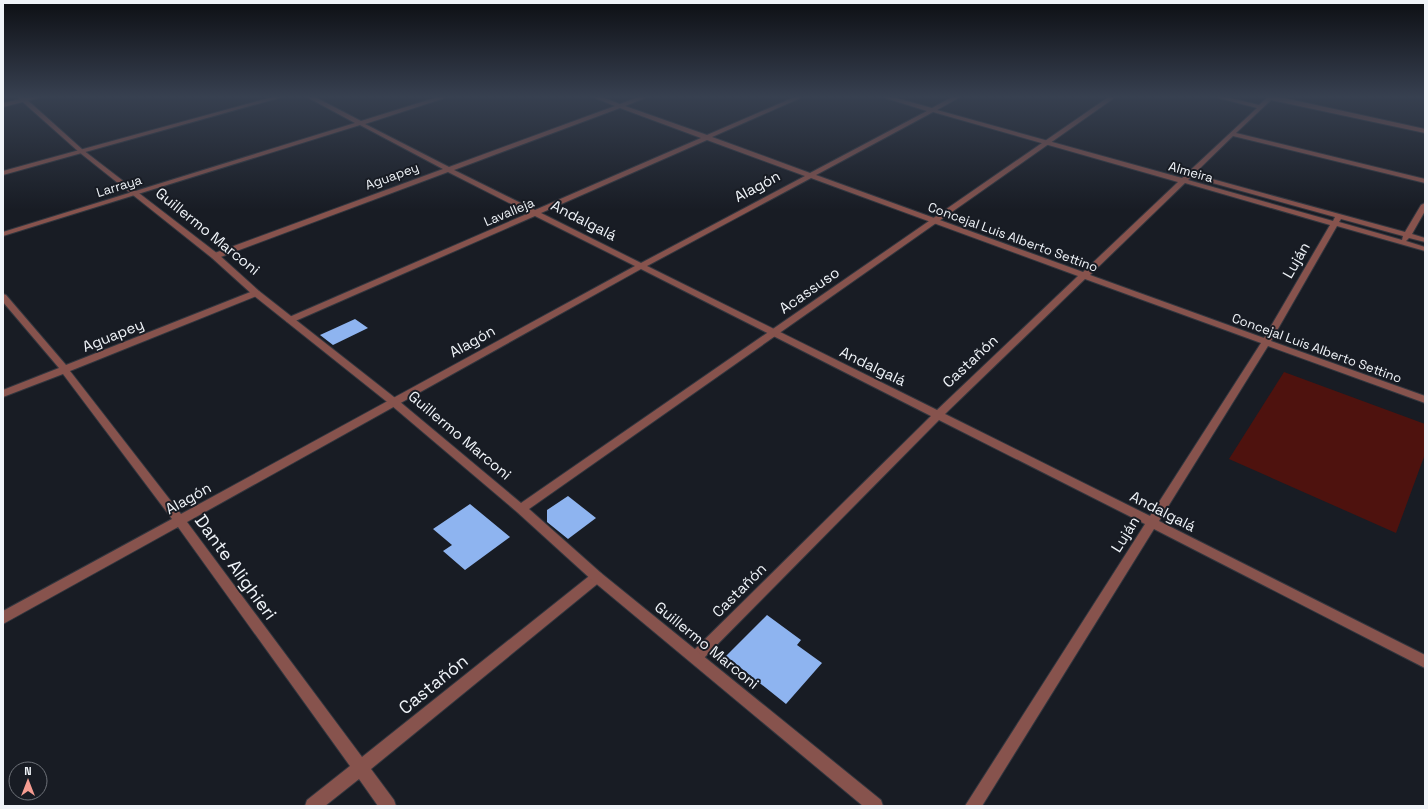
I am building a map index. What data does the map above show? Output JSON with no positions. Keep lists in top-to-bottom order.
{
  "streets": {
    "street": [
      "Almeira",
      "Aguapey",
      "Larraya",
      "Alagón",
      "Lavalleja",
      "Andalgalá",
      "Guillermo Marconi",
      "Concejal Luis Alberto Settino",
      "Luján",
      "Acassuso",
      "Castañón",
      "Dante Alighieri"
    ]
  },
  "crossings": [
    ["Almeira", "Luján"],
    ["Almeira", "Acassuso"],
    ["Almeira", "Castañón"],
    ["Aguapey", "Andalgalá"],
    ["Aguapey", "Guillermo Marconi"],
    ["Aguapey", "Dante Alighieri"],
    ["Larraya", "Guillermo Marconi"],
    ["Alagón", "Andalgalá"],
    ["Alagón", "Guillermo Marconi"],
    ["Alagón", "Concejal Luis Alberto Settino"],
    ["Alagón", "Dante Alighieri"],
    ["Lavalleja", "Andalgalá"],
    ["Lavalleja", "Guillermo Marconi"],
    ["Lavalleja", "Concejal Luis Alberto Settino"],
    ["Andalgalá", "Luján"],
    ["Andalgalá", "Acassuso"],
    ["Andalgalá", "Castañón"],
    ["Guillermo Marconi", "Acassuso"],
    ["Guillermo Marconi", "Castañón"],
    ["Concejal Luis Alberto Settino", "Luján"],
    ["Concejal Luis Alberto Settino", "Acassuso"],
    ["Concejal Luis Alberto Settino", "Castañón"],
    ["Castañón", "Dante Alighieri"]
  ],
  "north": "top"
}
